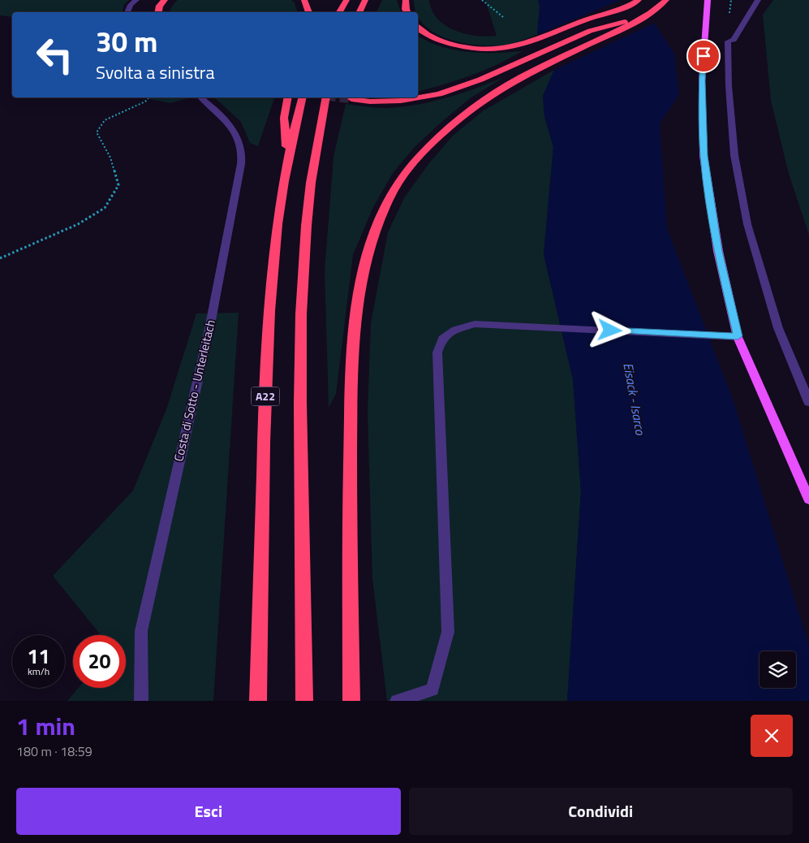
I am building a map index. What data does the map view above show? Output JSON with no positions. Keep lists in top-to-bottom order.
{
  "streets": {
    "highway": ["A22"],
    "street": ["Costa di Sotto - Unterleitach"]
  },
  "water": ["Eisack - Isarco"],
  "page": {
    "turn": ["30 m", "Svolta a sinistra"],
    "speed": "11 km/h",
    "limit": "20",
    "heading": ["1 min", "180 m · 18:59"],
    "buttons": ["Esci", "Condividi"]
  }
}
